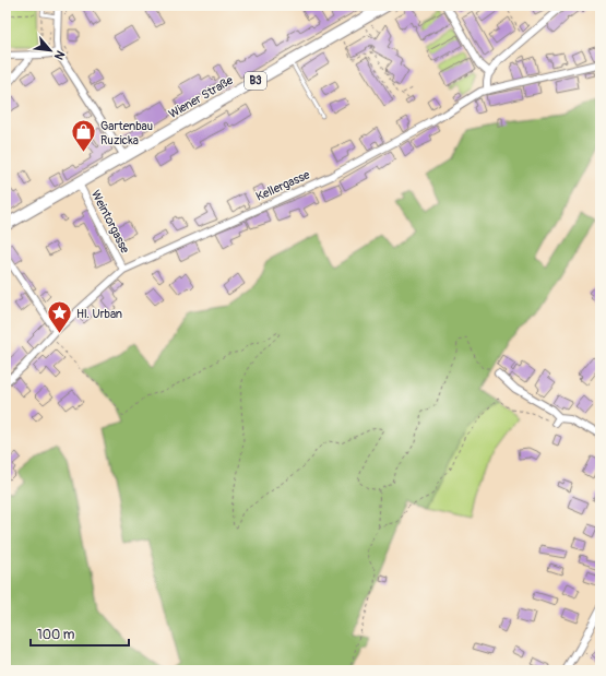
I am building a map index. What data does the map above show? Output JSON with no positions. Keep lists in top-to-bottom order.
{
  "streets": {
    "main road": ["B3", "Wiener Straße"],
    "street": ["Kellergasse", "Weintorgasse"]
  },
  "crossings": [
    ["Wiener Straße", "Weintorgasse"],
    ["Kellergasse", "Weintorgasse"]
  ],
  "places": {
    "shop": ["Gartenbau Ruzicka"],
    "place": ["Hl. Urban"]
  },
  "scale_bar": "100 m",
  "north": "bottom right"
}
